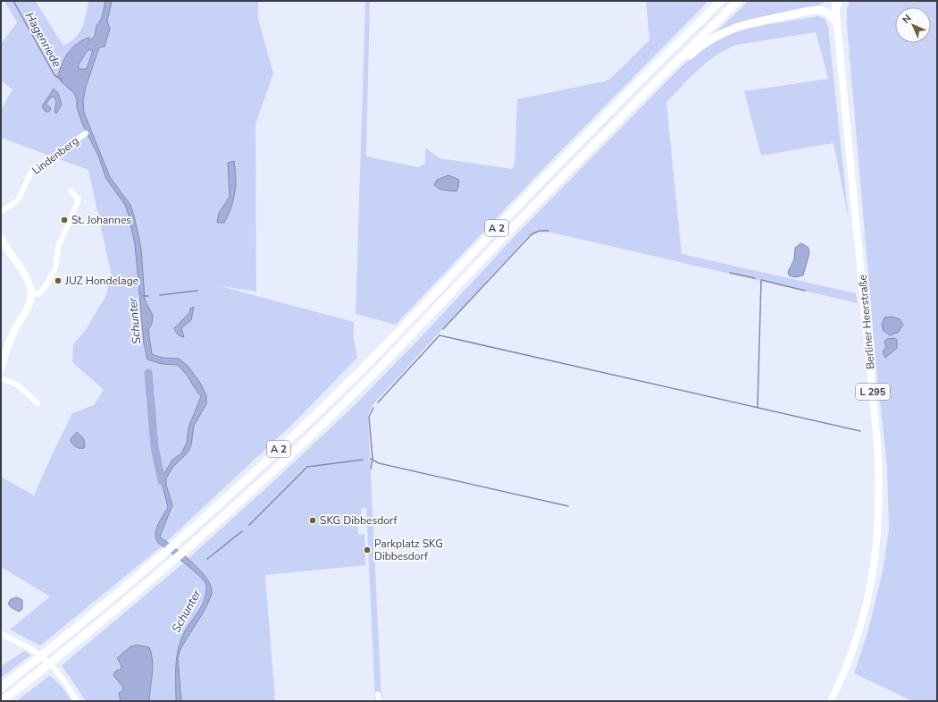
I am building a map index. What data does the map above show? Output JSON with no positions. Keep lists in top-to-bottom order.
{
  "streets": {
    "highway": ["A 2"],
    "main road": ["Berliner Heerstraße", "L 295"],
    "street": ["Lindenberg"]
  },
  "water": ["Hagenriede", "Schunter"],
  "places": [
    "St. Johannes",
    "JUZ Hondelage",
    "SKG Dibbesdorf",
    "Parkplatz SKG Dibbesdorf"
  ],
  "north": "top left"
}
